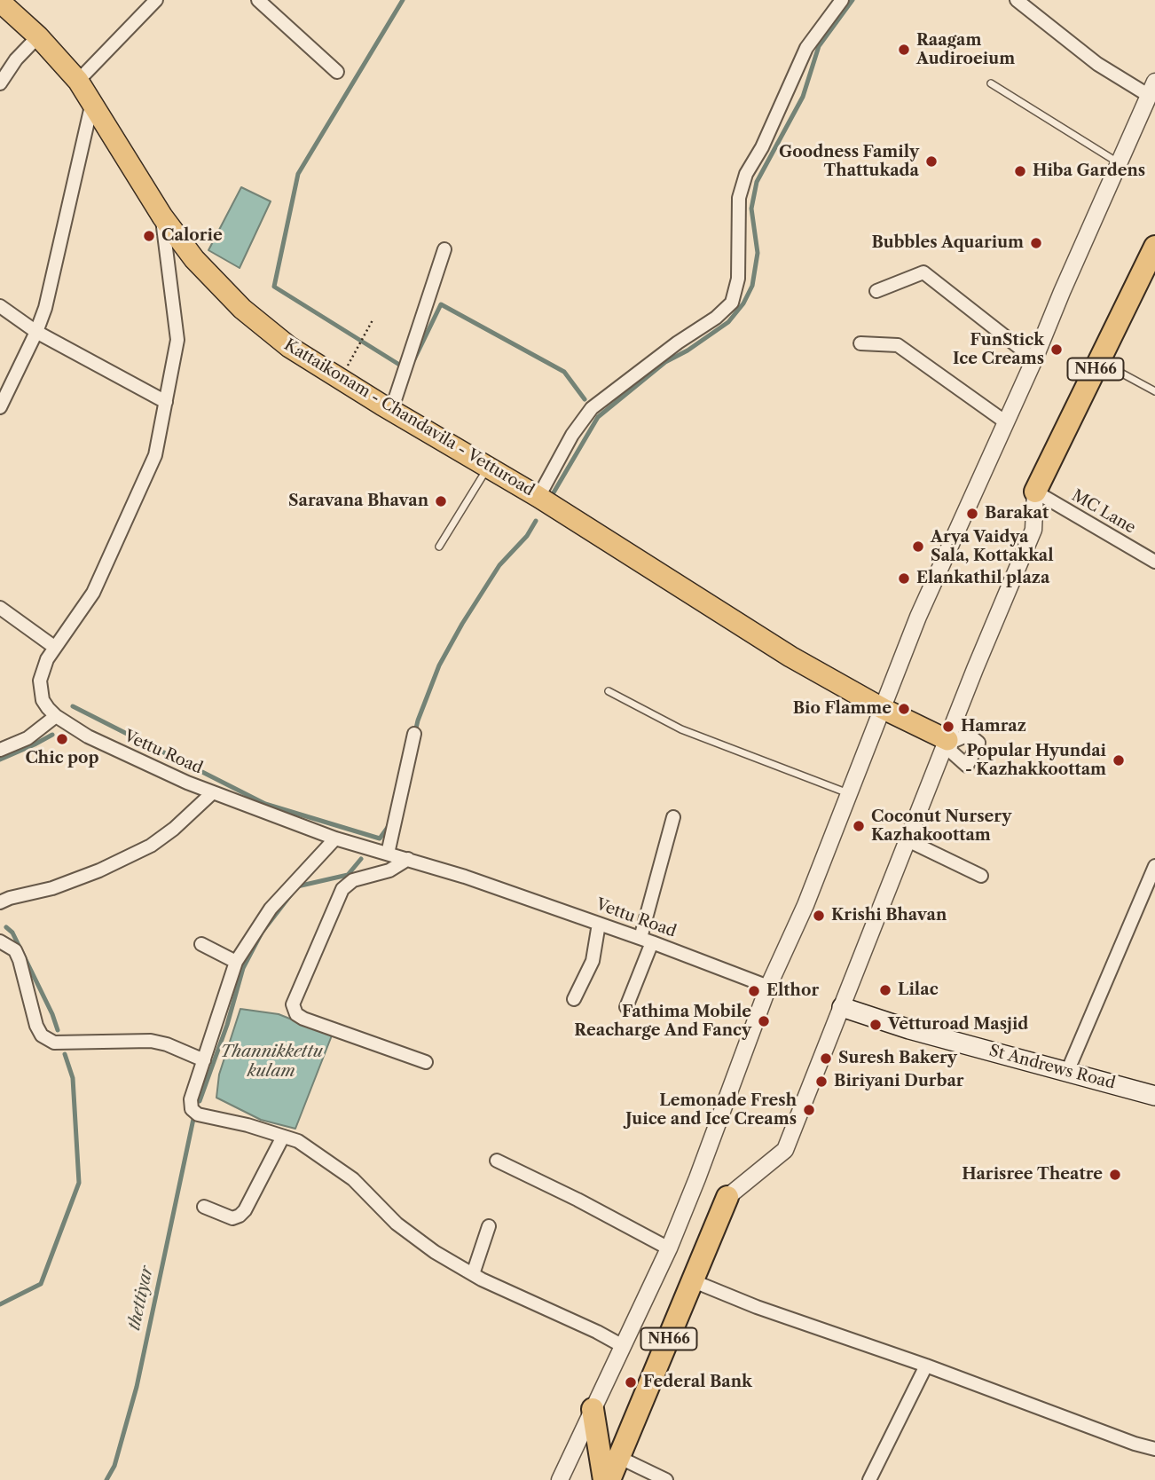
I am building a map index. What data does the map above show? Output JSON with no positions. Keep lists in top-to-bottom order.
{
  "streets": {
    "highway": ["NH66"],
    "main road": ["Kattaikonam - Chandavila - Vetturoad", "St Andrews Road"],
    "street": ["MC Lane", "Vettu Road"]
  },
  "crossings": [
    ["NH66", "MC Lane"],
    ["Kattaikonam - Chandavila - Vetturoad", "Vettu Road"]
  ],
  "water": ["Thannikkettu kulam", "thettiyar"],
  "places": [
    "Raagam Audiroeium",
    "Goodness Family Thattukada",
    "Hiba Gardens",
    "Calorie",
    "Bubbles Aquarium",
    "FunStick Ice Creams",
    "Saravana Bhavan",
    "Barakat",
    "Arya Vaidya Sala, Kottakkal",
    "Elankathil plaza",
    "Bio Flamme",
    "Hamraz",
    "Chic pop",
    "Popular Hyundai - Kazhakkoottam",
    "Coconut Nursery Kazhakoottam",
    "Krishi Bhavan",
    "Lilac",
    "Elthor",
    "Fathima Mobile Reacharge And Fancy",
    "Vetturoad Masjid",
    "Suresh Bakery",
    "Biriyani Durbar",
    "Lemonade Fresh Juice and Ice Creams",
    "Harisree Theatre",
    "Federal Bank"
  ]
}
